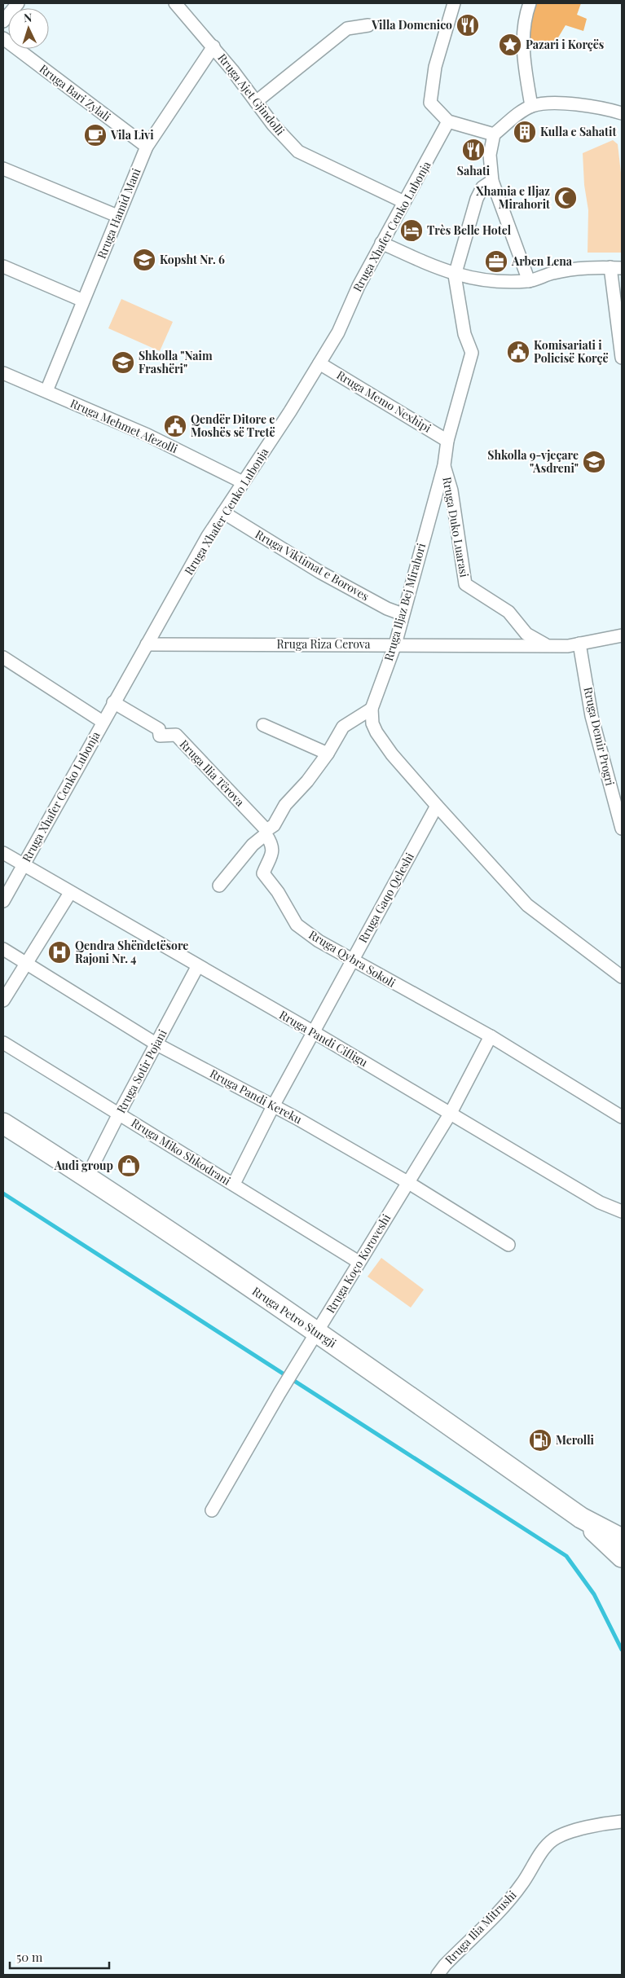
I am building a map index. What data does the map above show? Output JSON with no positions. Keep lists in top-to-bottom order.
{
  "streets": {
    "main road": ["Rruga Petro Sturgji"],
    "street": [
      "Rruga Bari Zylali",
      "Rruga Ajet Gjindolli",
      "Rruga Hamid Mani",
      "Rruga Xhafer Cenko Lubonja",
      "Rruga Memo Nexhipi",
      "Rruga Mehmet Afezolli",
      "Rruga Duko Luarasi",
      "Rruga Viktimat e Boroves",
      "Rruga Iljaz Bej Mirahori",
      "Rruga Riza Cerova",
      "Rruga Demir Progri",
      "Rruga Ilia Tërova",
      "Rruga Gaqo Qeleshi",
      "Rruga Qybra Sokoli",
      "Rruga Pandi Cifligu",
      "Rruga Sotir Pojani",
      "Rruga Pandi Kereku",
      "Rruga Miko Shkodrani",
      "Rruga Koço Koroveshi",
      "Rruga Ilia Mitrushi"
    ]
  },
  "crossings": [
    ["Rruga Bari Zylali", "Rruga Hamid Mani"],
    ["Rruga Ajet Gjindolli", "Rruga Hamid Mani"],
    ["Rruga Ajet Gjindolli", "Rruga Xhafer Cenko Lubonja"],
    ["Rruga Hamid Mani", "Rruga Mehmet Afezolli"],
    ["Rruga Xhafer Cenko Lubonja", "Rruga Memo Nexhipi"],
    ["Rruga Xhafer Cenko Lubonja", "Rruga Mehmet Afezolli"],
    ["Rruga Xhafer Cenko Lubonja", "Rruga Viktimat e Boroves"],
    ["Rruga Xhafer Cenko Lubonja", "Rruga Riza Cerova"],
    ["Rruga Xhafer Cenko Lubonja", "Rruga Ilia Tërova"],
    ["Rruga Xhafer Cenko Lubonja", "Rruga Pandi Cifligu"],
    ["Rruga Memo Nexhipi", "Rruga Iljaz Bej Mirahori"],
    ["Rruga Duko Luarasi", "Rruga Iljaz Bej Mirahori"],
    ["Rruga Duko Luarasi", "Rruga Riza Cerova"],
    ["Rruga Viktimat e Boroves", "Rruga Iljaz Bej Mirahori"],
    ["Rruga Iljaz Bej Mirahori", "Rruga Riza Cerova"],
    ["Rruga Riza Cerova", "Rruga Demir Progri"],
    ["Rruga Ilia Tërova", "Rruga Qybra Sokoli"],
    ["Rruga Gaqo Qeleshi", "Rruga Qybra Sokoli"],
    ["Rruga Gaqo Qeleshi", "Rruga Pandi Cifligu"],
    ["Rruga Gaqo Qeleshi", "Rruga Pandi Kereku"],
    ["Rruga Gaqo Qeleshi", "Rruga Miko Shkodrani"],
    ["Rruga Qybra Sokoli", "Rruga Koço Koroveshi"],
    ["Rruga Pandi Cifligu", "Rruga Sotir Pojani"],
    ["Rruga Pandi Cifligu", "Rruga Koço Koroveshi"],
    ["Rruga Sotir Pojani", "Rruga Pandi Kereku"],
    ["Rruga Sotir Pojani", "Rruga Miko Shkodrani"],
    ["Rruga Sotir Pojani", "Rruga Petro Sturgji"],
    ["Rruga Pandi Kereku", "Rruga Koço Koroveshi"],
    ["Rruga Miko Shkodrani", "Rruga Koço Koroveshi"],
    ["Rruga Koço Koroveshi", "Rruga Petro Sturgji"]
  ],
  "places": {
    "restaurant": ["Villa Domenico", "Sahati"],
    "place": ["Pazari i Korçës"],
    "building": ["Kulla e Sahatit"],
    "cafe": ["Vila Livi"],
    "mosque": ["Xhamia e Iljaz Mirahorit"],
    "hotel": ["Très Belle Hotel"],
    "school or university": ["Kopsht Nr. 6", "Shkolla \"Naim Frashëri\"", "Shkolla 9-vjeçare \"Asdreni\""],
    "office": ["Arben Lena"],
    "public building": ["Komisariati i Policisë Korçë", "Qendër Ditore e Moshës së Tretë"],
    "hospital": ["Qendra Shëndetësore Rajoni Nr. 4"],
    "shop": ["Audi group"],
    "fuel station": ["Merolli"]
  },
  "scale_bar": "50 m",
  "north": "top"
}
